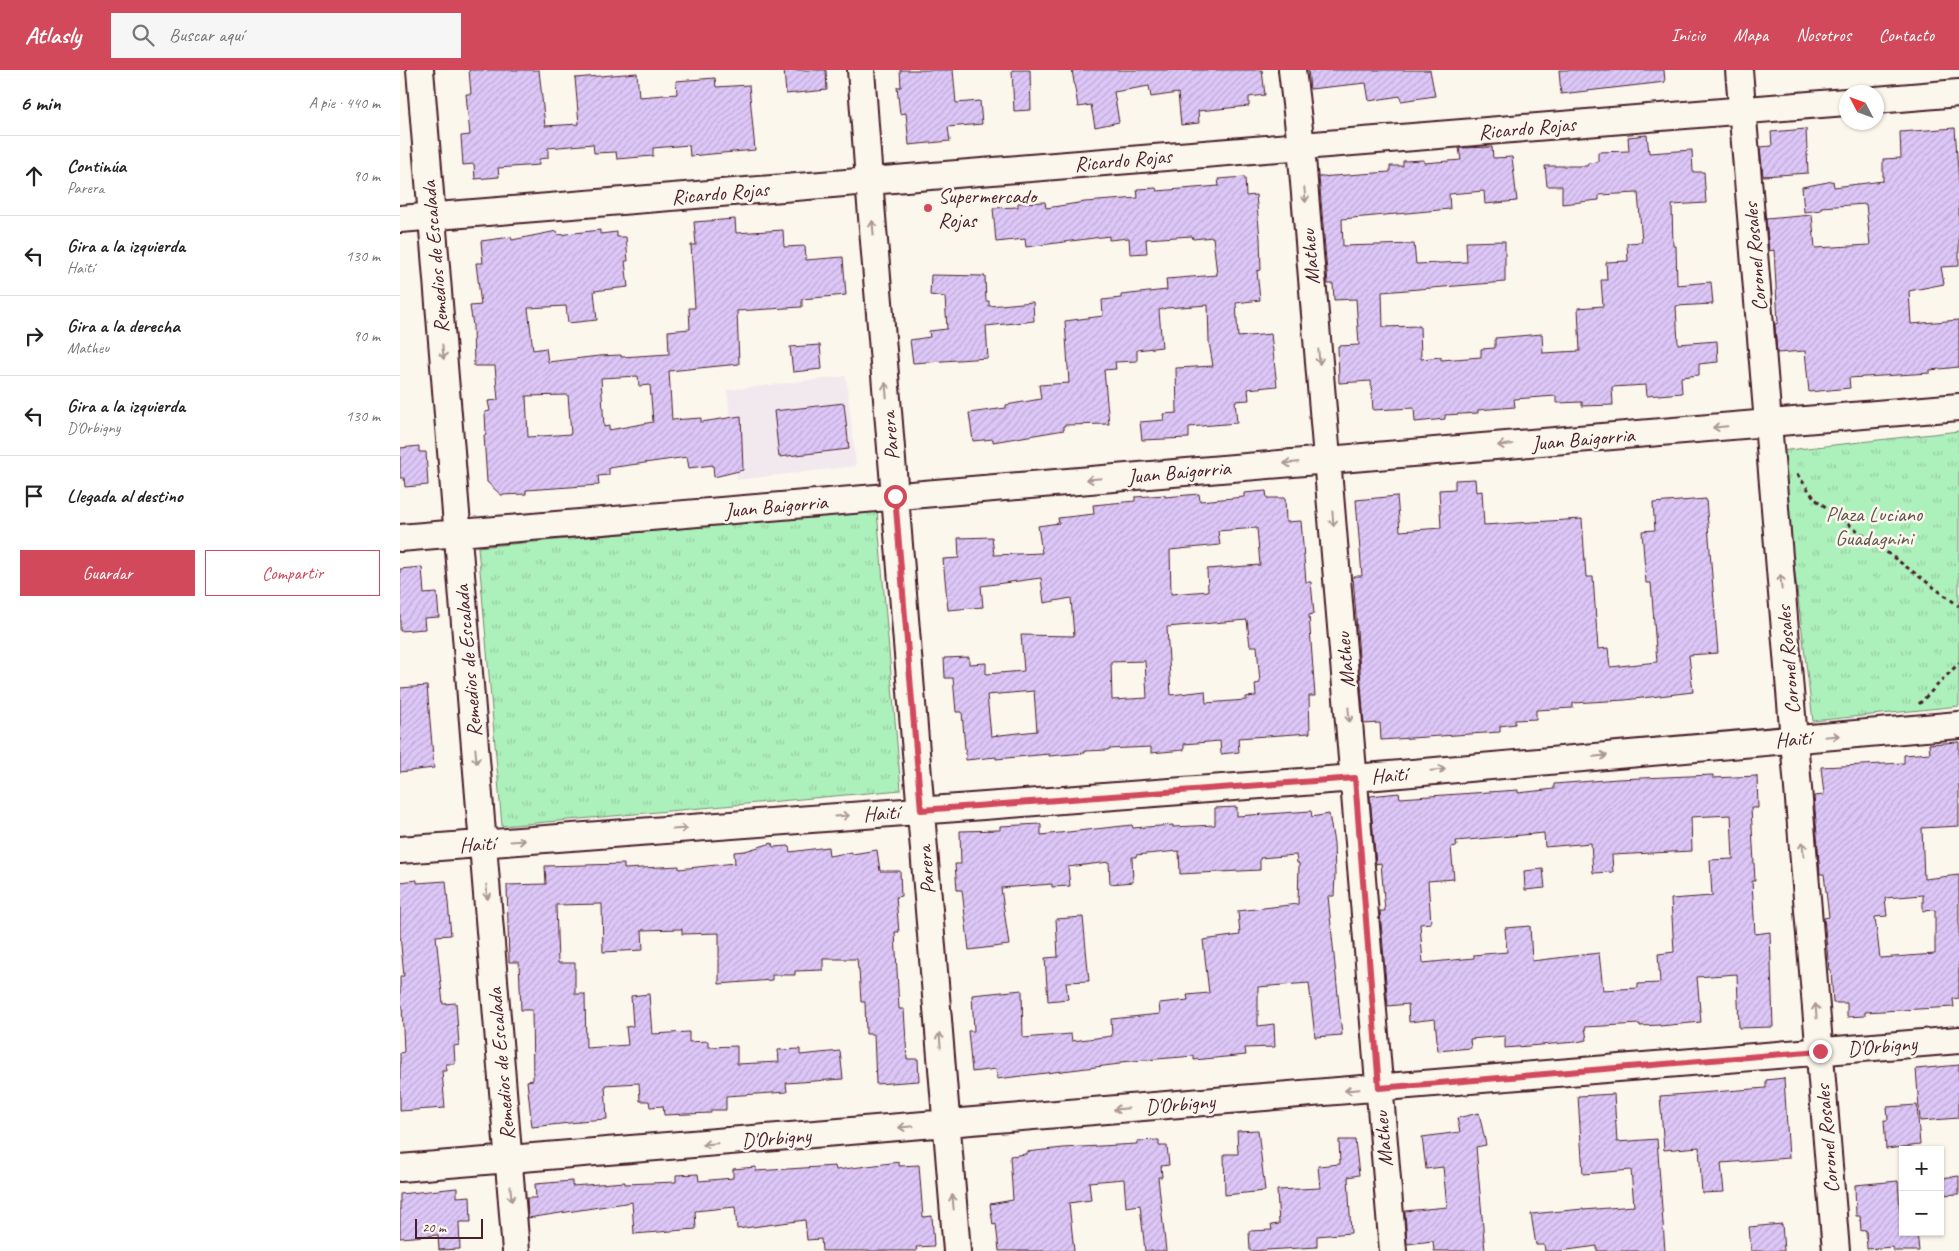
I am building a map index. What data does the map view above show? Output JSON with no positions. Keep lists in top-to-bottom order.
{
  "streets": {
    "street": [
      "Ricardo Rojas",
      "Remedios de Escalada",
      "Matheu",
      "Coronel Rosales",
      "Parera",
      "Juan Baigorria",
      "Haití",
      "D'Orbigny"
    ]
  },
  "crossings": [
    ["Ricardo Rojas", "Remedios de Escalada"],
    ["Ricardo Rojas", "Matheu"],
    ["Ricardo Rojas", "Coronel Rosales"],
    ["Ricardo Rojas", "Parera"],
    ["Remedios de Escalada", "Juan Baigorria"],
    ["Remedios de Escalada", "Haití"],
    ["Remedios de Escalada", "D'Orbigny"],
    ["Matheu", "Juan Baigorria"],
    ["Matheu", "Haití"],
    ["Matheu", "D'Orbigny"],
    ["Coronel Rosales", "Juan Baigorria"],
    ["Coronel Rosales", "Haití"],
    ["Coronel Rosales", "D'Orbigny"],
    ["Parera", "Juan Baigorria"],
    ["Parera", "Haití"],
    ["Parera", "D'Orbigny"]
  ],
  "one_way": [
    "Remedios de Escalada",
    "Matheu",
    "Coronel Rosales",
    "Parera",
    "Juan Baigorria",
    "Haití",
    "D'Orbigny"
  ],
  "parks": ["Plaza Luciano Guadagnini"],
  "places": ["Supermercado Rojas"],
  "scale_bar": "20 m",
  "north": "top left",
  "page": {
    "header": "Atlasly",
    "search": "Buscar aquí",
    "nav": [
      "Inicio",
      "Mapa",
      "Nosotros",
      "Contacto"
    ],
    "heading": ["6 min", "A pie · 440 m"],
    "list": [
      ["Continúa", "Parera", "90 m"],
      ["Gira a la izquierda", "Haití", "130 m"],
      ["Gira a la derecha", "Matheu", "90 m"],
      ["Gira a la izquierda", "D'Orbigny", "130 m"],
      "Llegada al destino"
    ],
    "buttons": ["Guardar", "Compartir"],
    "map_buttons": ["+", "−"],
    "scale": "20 m"
  }
}
